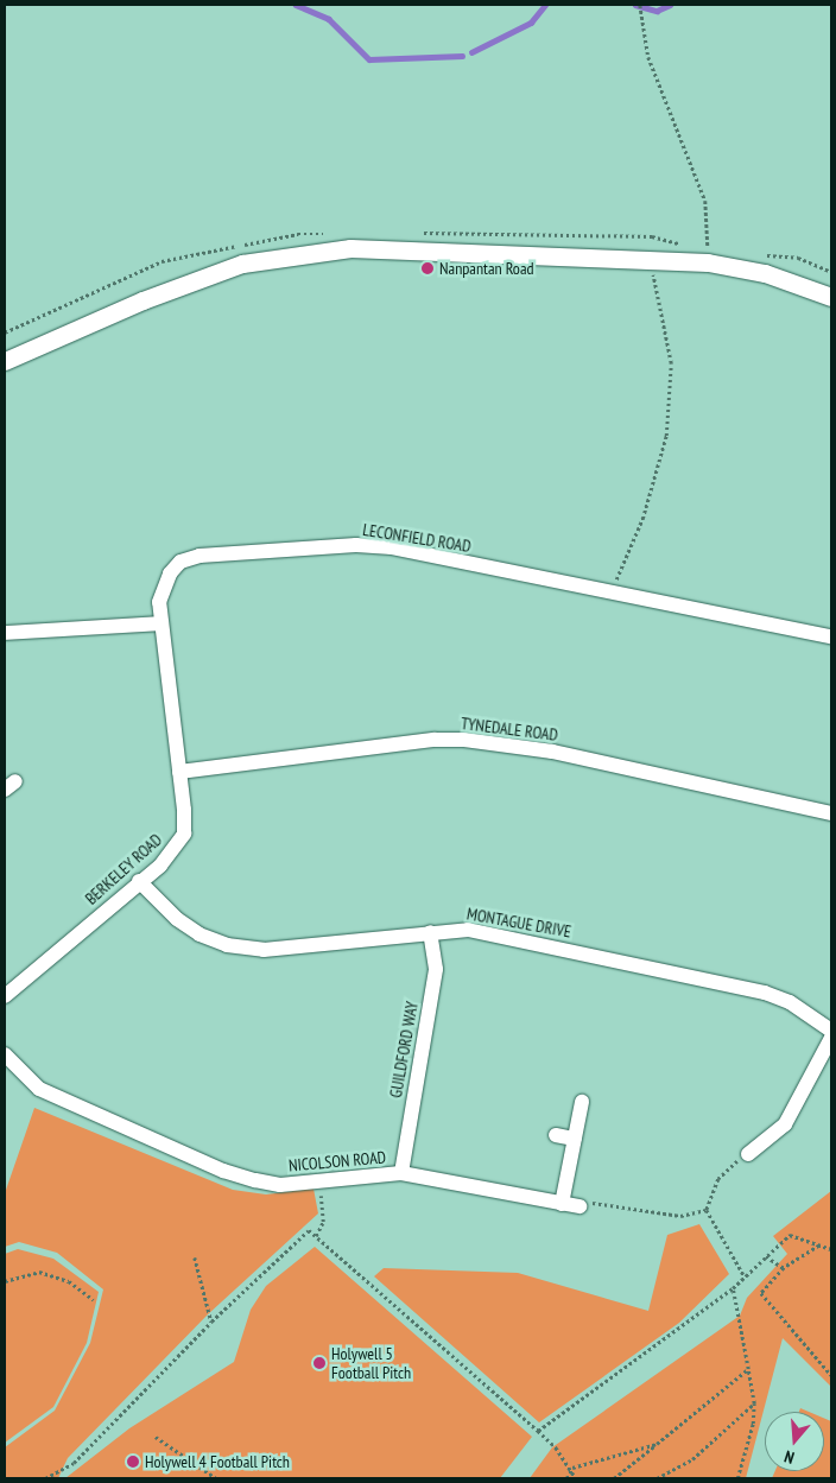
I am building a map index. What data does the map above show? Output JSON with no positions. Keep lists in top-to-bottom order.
{
  "streets": {
    "street": [
      "LECONFIELD ROAD",
      "TYNEDALE ROAD",
      "BERKELEY ROAD",
      "MONTAGUE DRIVE",
      "GUILDFORD WAY",
      "NICOLSON ROAD"
    ]
  },
  "crossings": [
    ["LECONFIELD ROAD", "BERKELEY ROAD"],
    ["TYNEDALE ROAD", "BERKELEY ROAD"],
    ["BERKELEY ROAD", "MONTAGUE DRIVE"],
    ["MONTAGUE DRIVE", "GUILDFORD WAY"],
    ["GUILDFORD WAY", "NICOLSON ROAD"]
  ],
  "places": ["Nanpantan Road", "Holywell 5 Football Pitch", "Holywell 4 Football Pitch"],
  "north": "bottom"
}
